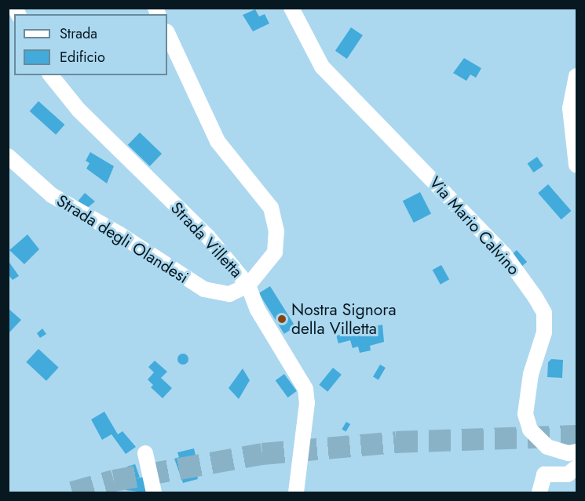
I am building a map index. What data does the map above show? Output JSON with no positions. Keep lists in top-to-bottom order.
{
  "streets": {
    "street": ["Via Mario Calvino", "Strada degli Olandesi", "Strada Villetta"]
  },
  "crossings": [
    ["Strada degli Olandesi", "Strada Villetta"]
  ],
  "places": ["Nostra Signora della Villetta"],
  "legend": ["Strada", "Edificio"]
}
